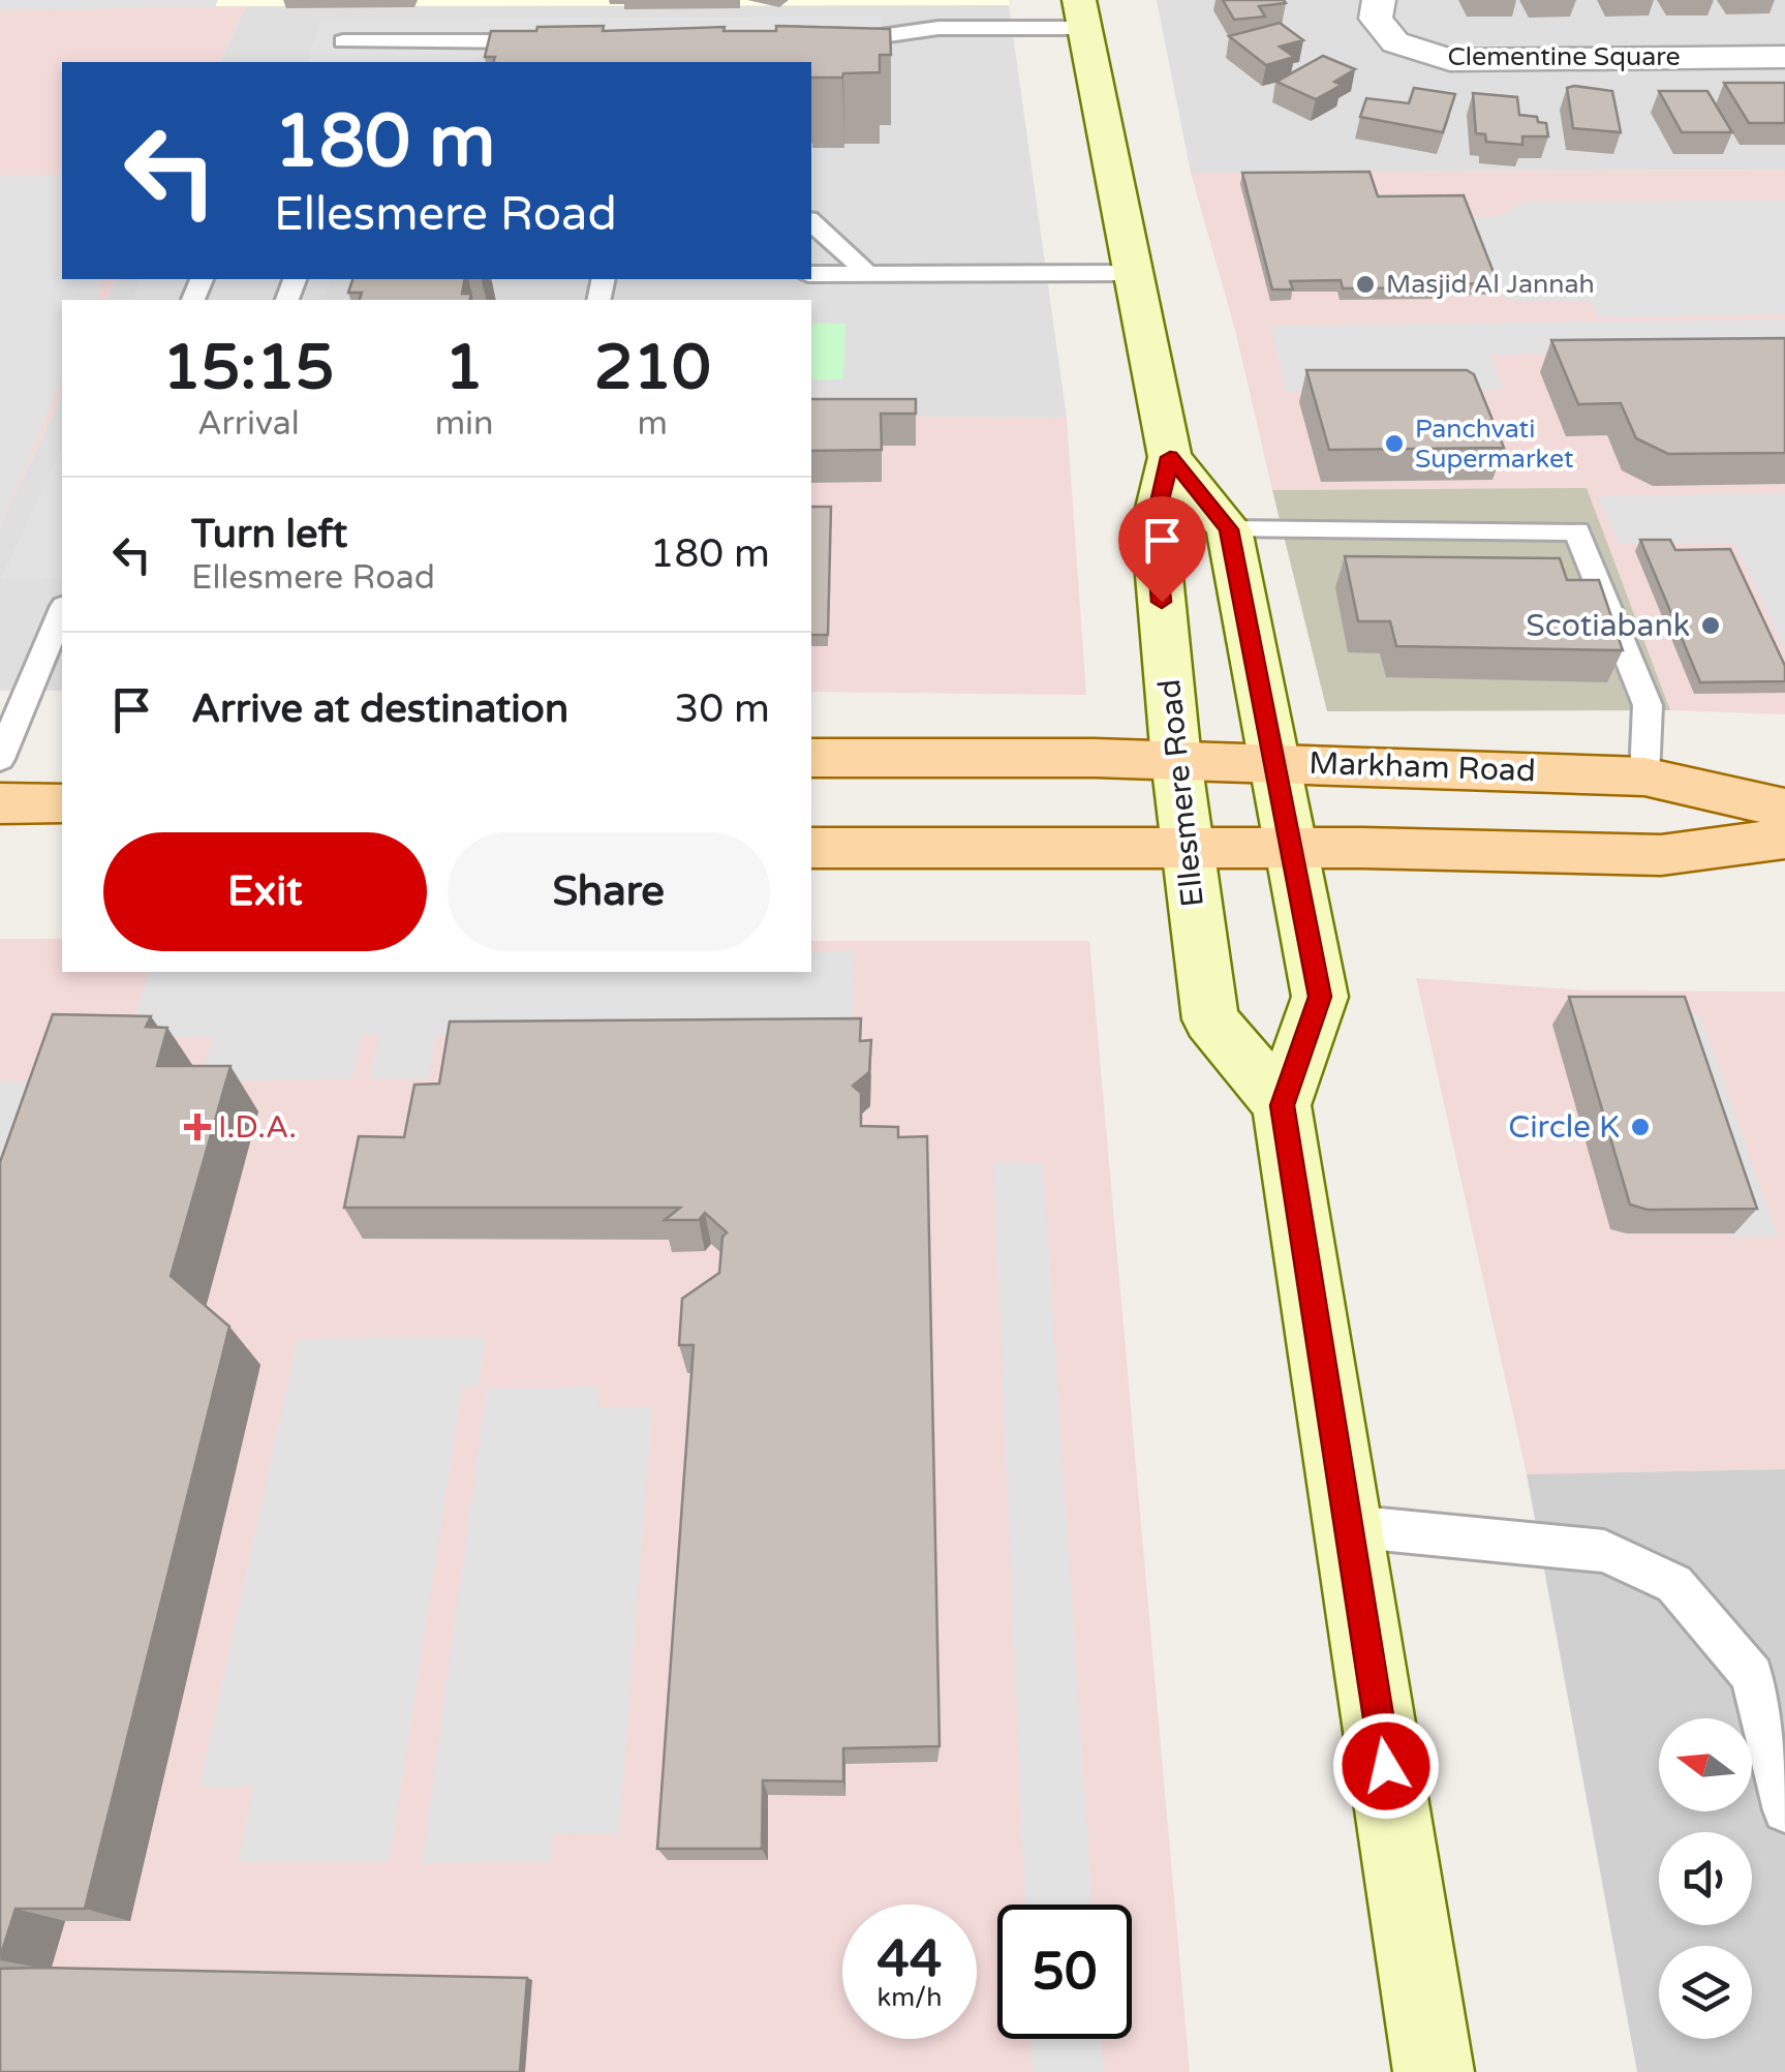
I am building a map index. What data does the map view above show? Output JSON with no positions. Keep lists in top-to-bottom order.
{
  "streets": {
    "main road": ["Markham Road", "Ellesmere Road"],
    "street": ["Clementine Square"]
  },
  "crossings": [
    ["Markham Road", "Ellesmere Road"]
  ],
  "places": {
    "other": [
      "Masjid Al Jannah",
      "Panchvati Supermarket",
      "Scotiabank",
      "Circle K"
    ],
    "health": ["I.D.A."]
  },
  "north": "left",
  "page": {
    "turn": ["180 m", "Ellesmere Road"],
    "eta": [
      "15:15",
      "Arrival",
      "1",
      "min",
      "210",
      "m"
    ],
    "list": [
      {
        "name": "Turn left",
        "note": "Ellesmere Road",
        "value": "180 m"
      },
      {
        "name": "Arrive at destination",
        "value": "30 m"
      }
    ],
    "buttons": ["Exit", "Share"],
    "speed": "44 km/h",
    "limit": "50"
  }
}
